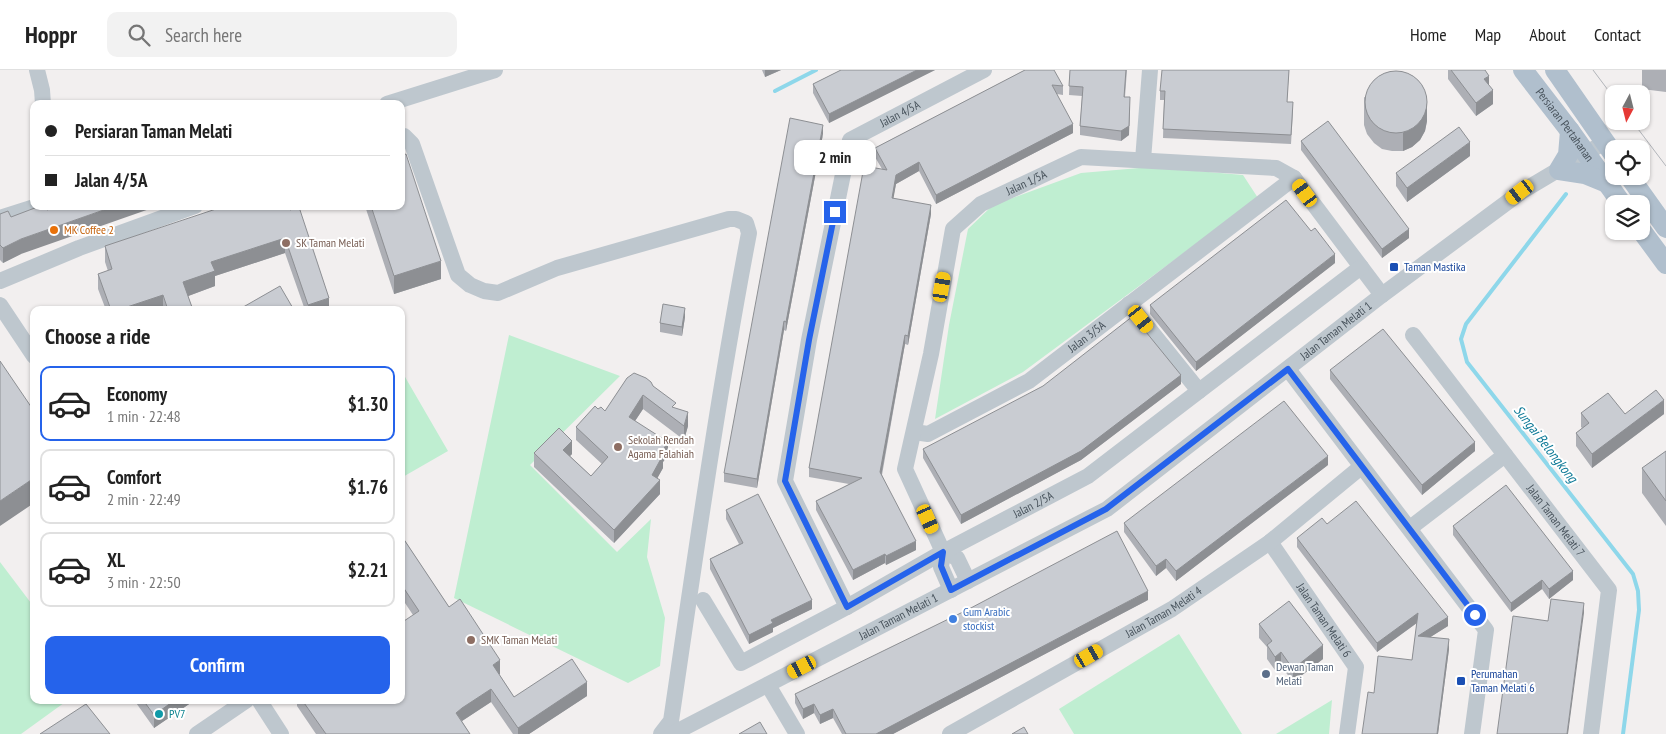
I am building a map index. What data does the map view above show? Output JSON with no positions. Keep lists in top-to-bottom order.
{
  "streets": {
    "main road": ["Persiaran Pertahanan"],
    "street": [
      "Jalan 4/5A",
      "Jalan 1/5A",
      "Jalan Taman Melati 1",
      "Jalan 3/5A",
      "Jalan 2/5A",
      "Jalan Taman Melati 7",
      "Jalan Taman Melati 4",
      "Jalan Taman Melati 6"
    ]
  },
  "crossings": [
    ["Jalan 4/5A", "Jalan 2/5A"],
    ["Persiaran Pertahanan", "Jalan Taman Melati 1"],
    ["Jalan 1/5A", "Jalan Taman Melati 1"],
    ["Jalan 1/5A", "Jalan 3/5A"],
    ["Jalan 1/5A", "Jalan 2/5A"],
    ["Jalan Taman Melati 4", "Jalan Taman Melati 6"]
  ],
  "water": ["Sungai Belongkong"],
  "places": {
    "other": [
      "MK Coffee 2",
      "SK Taman Melati",
      "Sekolah Rendah Agama Falahiah",
      "Gum Arabic stockist",
      "SMK Taman Melati",
      "Dewan Taman Melati",
      "PV7"
    ],
    "transit": ["Taman Mastika", "Perumahan Taman Melati 6"]
  },
  "north": "bottom",
  "page": {
    "header": "Hoppr",
    "search": "Search here",
    "nav": [
      "Home",
      "Map",
      "About",
      "Contact"
    ],
    "banner": ["Persiaran Taman Melati", "Jalan 4/5A"],
    "bubble": "2 min",
    "heading": "Choose a ride",
    "list": [
      {
        "name": "Economy",
        "note": "1 min · 22:48",
        "value": "$1.30"
      },
      {
        "name": "Comfort",
        "note": "2 min · 22:49",
        "value": "$1.76"
      },
      {
        "name": "XL",
        "note": "3 min · 22:50",
        "value": "$2.21"
      }
    ],
    "buttons": "Confirm"
  }
}
